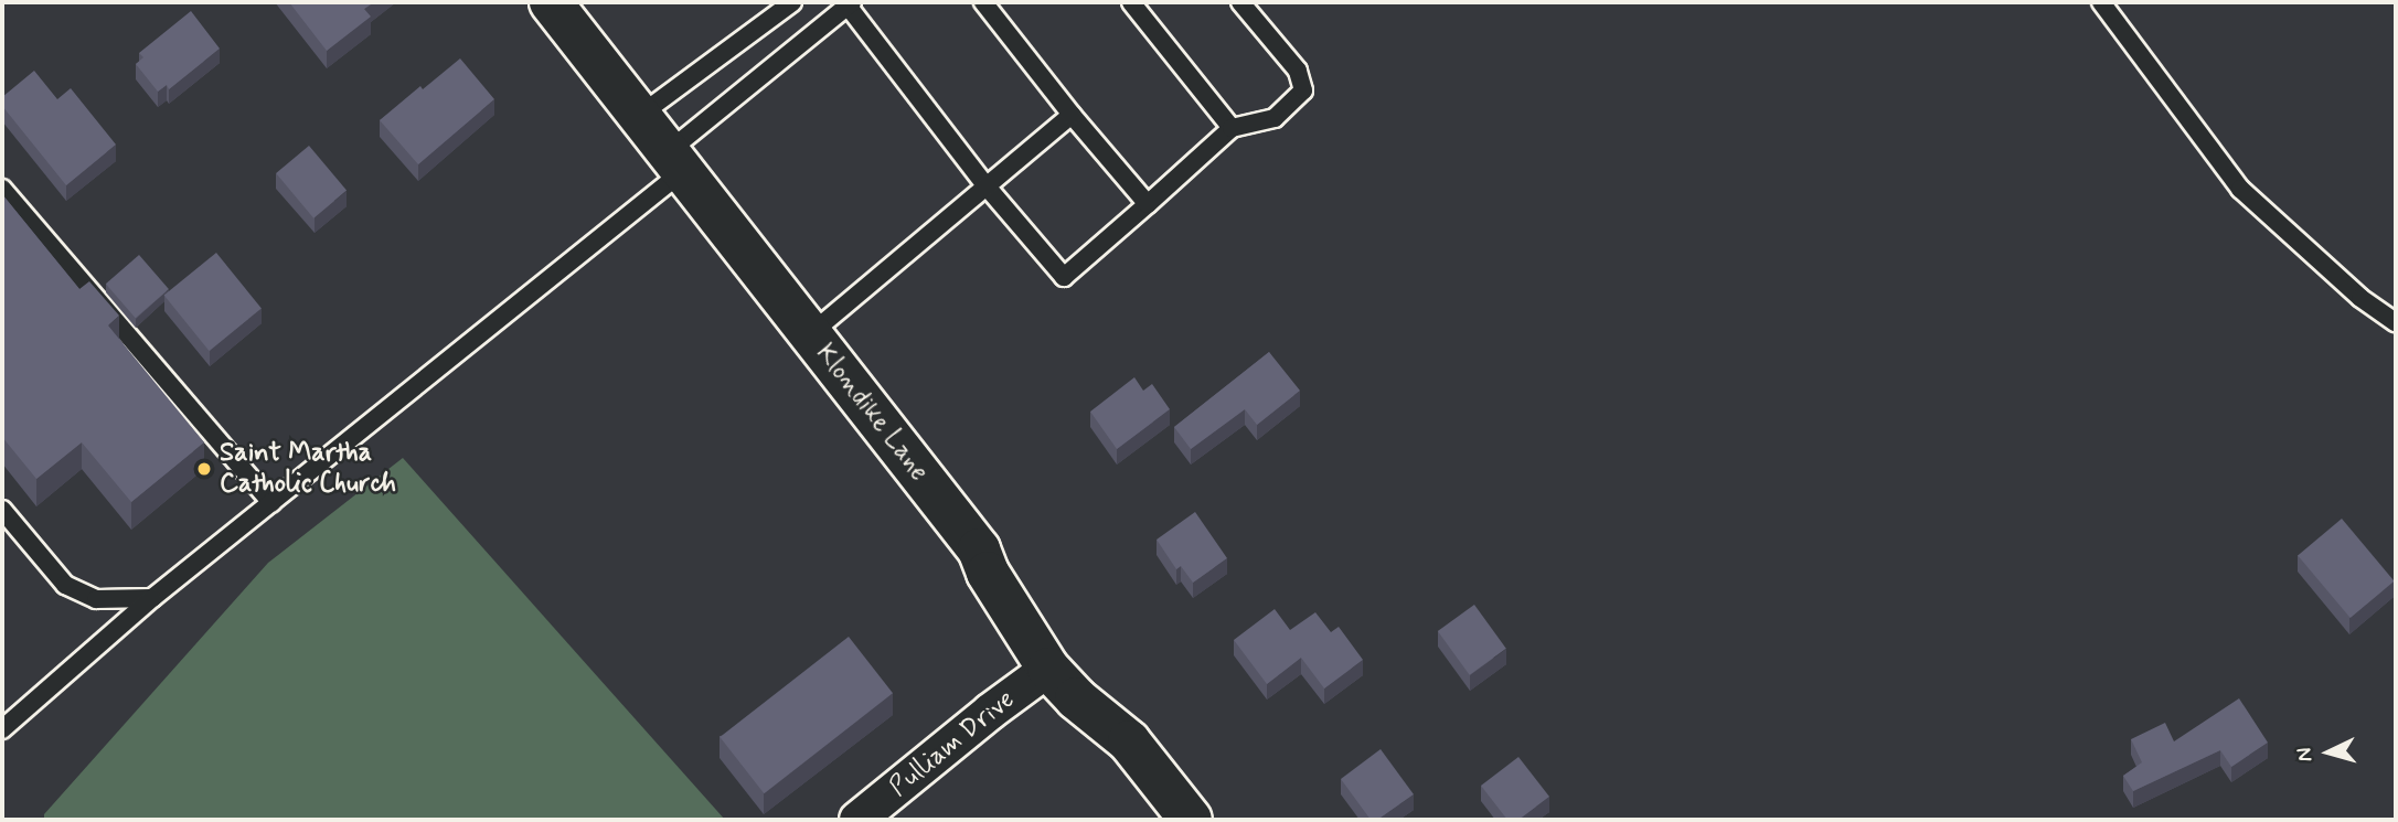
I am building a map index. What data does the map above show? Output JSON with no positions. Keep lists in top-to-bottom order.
{
  "streets": {
    "street": ["Klondike Lane", "Pulliam Drive"]
  },
  "crossings": [
    ["Klondike Lane", "Pulliam Drive"]
  ],
  "places": ["Saint Martha Catholic Church"],
  "north": "left"
}
